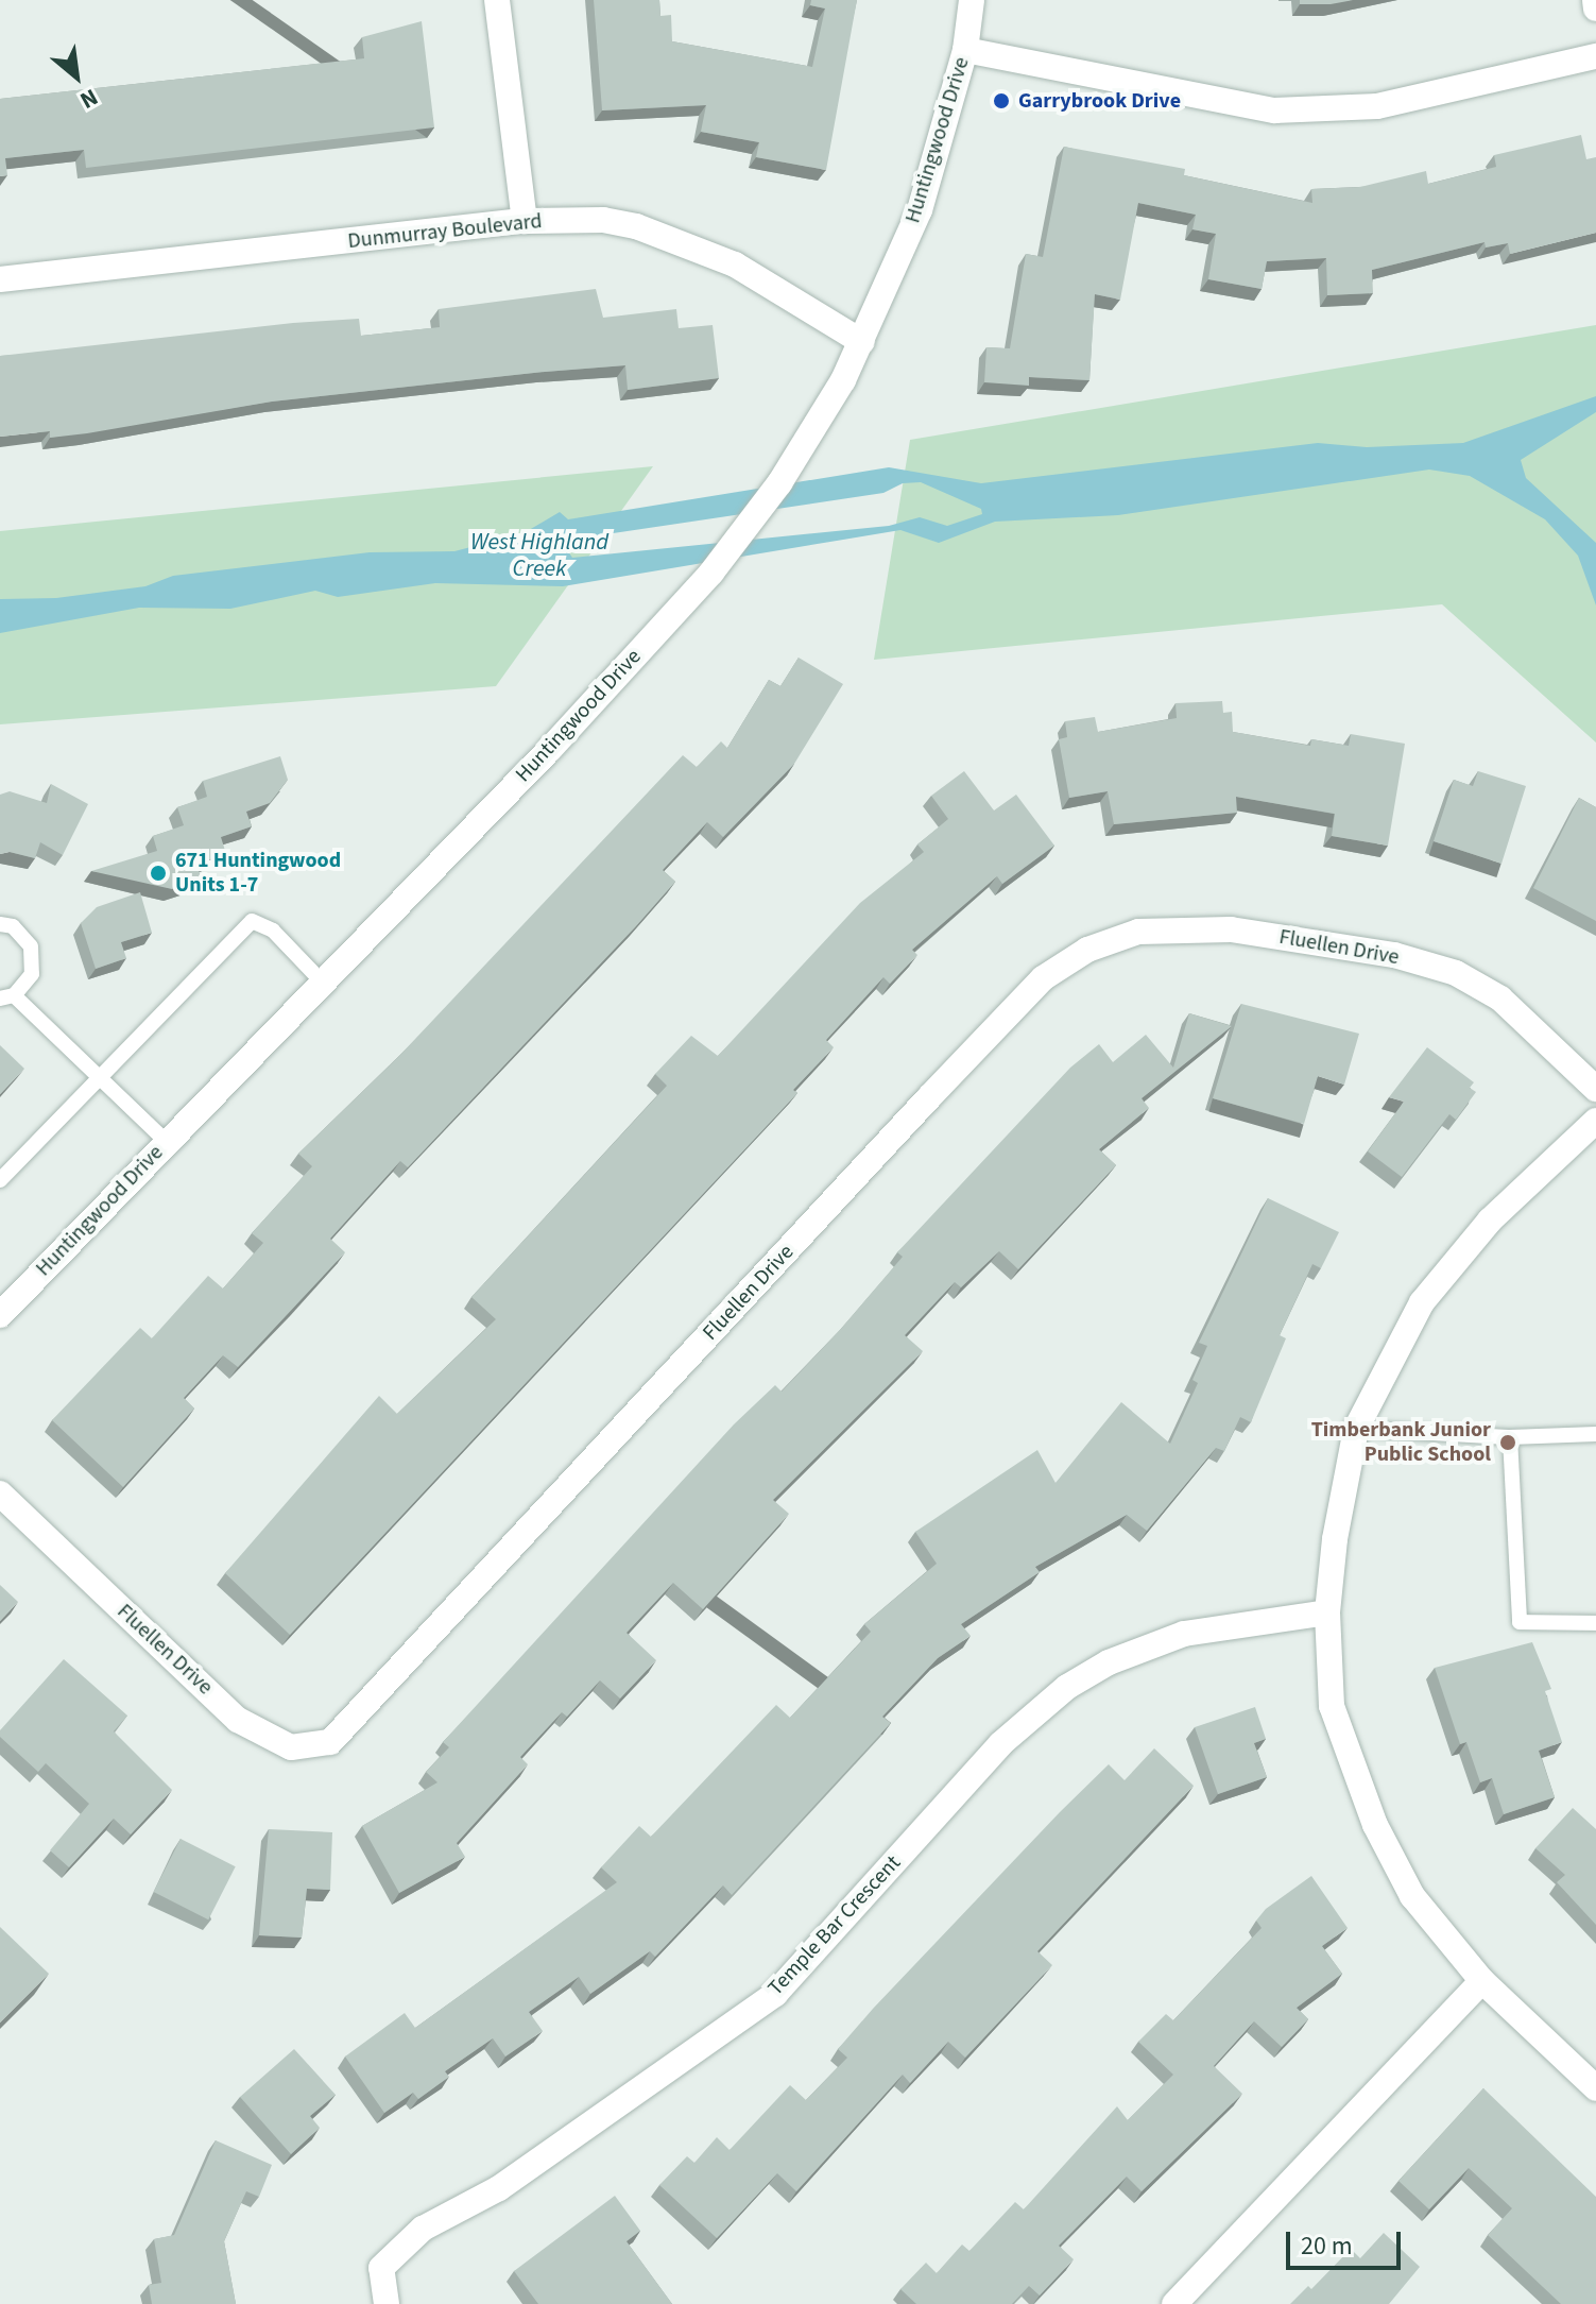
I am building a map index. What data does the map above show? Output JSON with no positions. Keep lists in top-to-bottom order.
{
  "streets": {
    "street": [
      "Huntingwood Drive",
      "Dunmurray Boulevard",
      "Fluellen Drive",
      "Temple Bar Crescent"
    ]
  },
  "crossings": [
    ["Huntingwood Drive", "Dunmurray Boulevard"]
  ],
  "water": ["West Highland Creek"],
  "places": ["Garrybrook Drive", "671 Huntingwood Units 1-7", "Timberbank Junior Public School"],
  "scale_bar": "20 m",
  "north": "bottom right"
}
